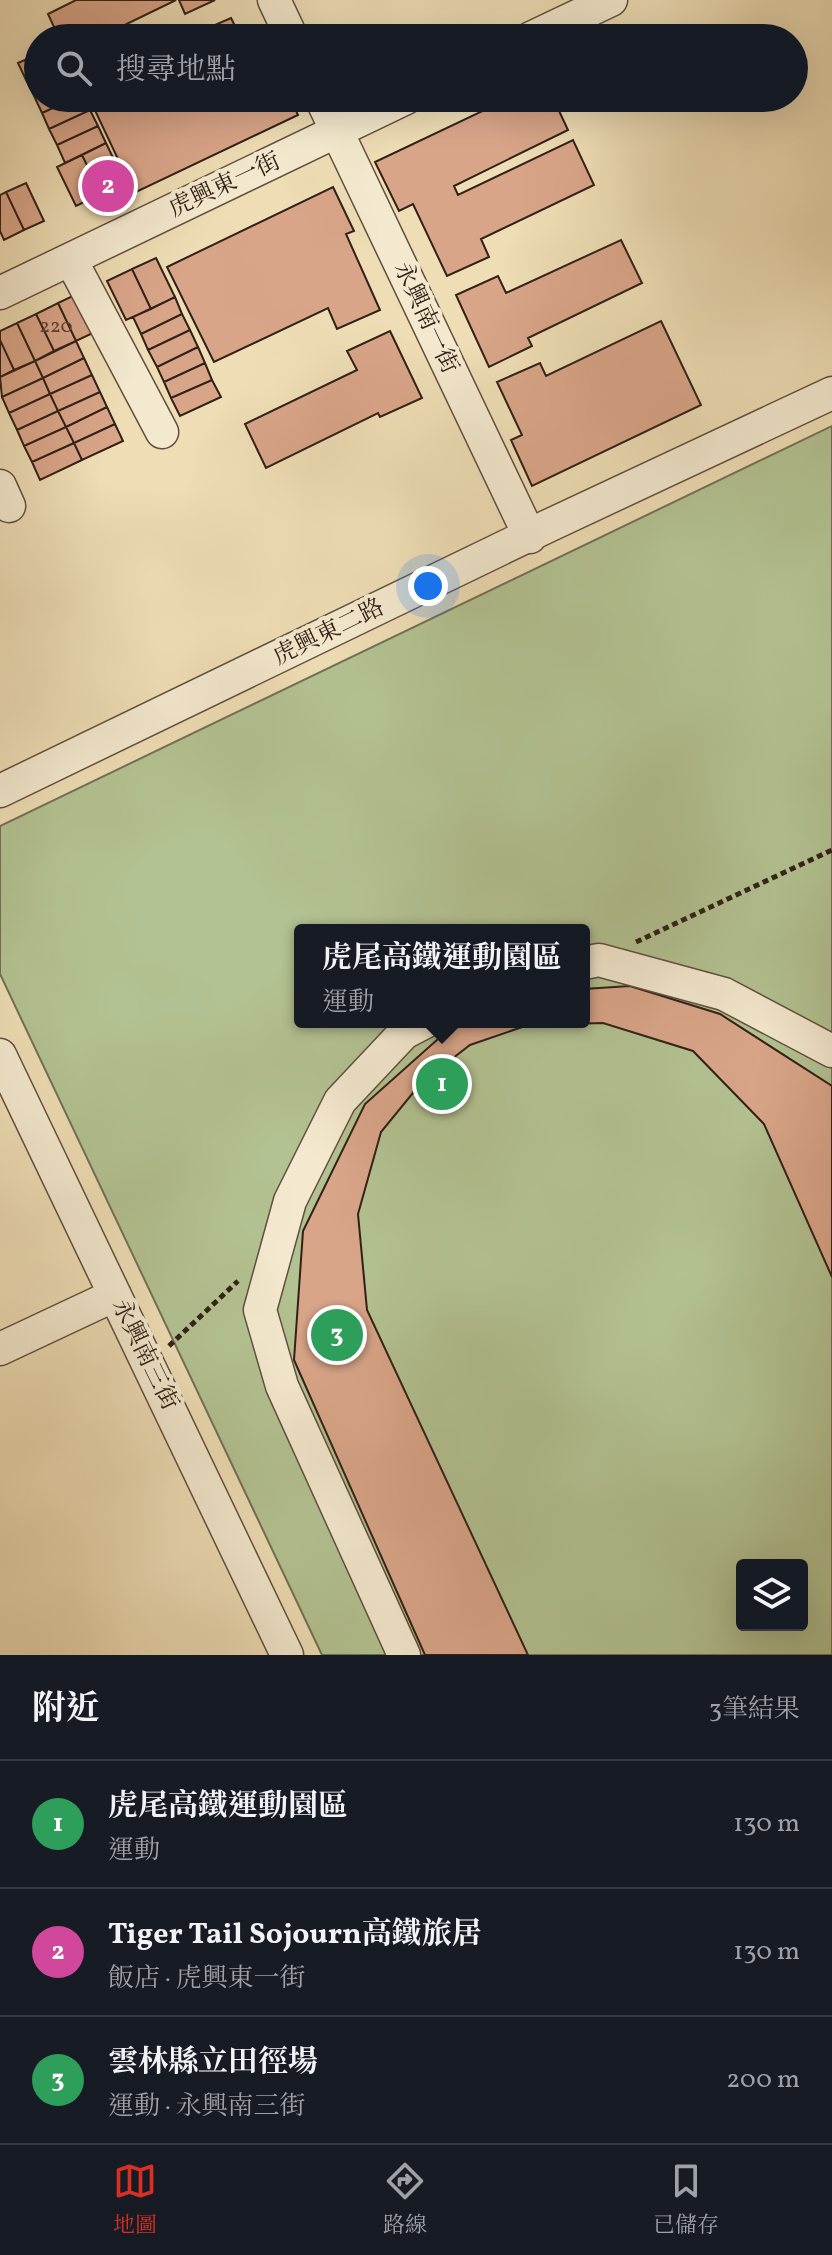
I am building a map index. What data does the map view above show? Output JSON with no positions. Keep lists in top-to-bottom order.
{
  "streets": {
    "street": [
      "虎興東一街",
      "永興南一街",
      "虎興東二路",
      "永興南三街"
    ]
  },
  "crossings": [
    ["虎興東一街", "永興南一街"],
    ["永興南一街", "虎興東二路"]
  ],
  "house_numbers": ["220"],
  "page": {
    "search": "搜尋地點",
    "pins": ["2", "1", "3"],
    "popup": ["虎尾高鐵運動園區", "運動"],
    "heading": ["附近", "3筆結果"],
    "list": [
      {
        "mark": "1",
        "name": "虎尾高鐵運動園區",
        "note": "運動",
        "value": "130 m"
      },
      {
        "mark": "2",
        "name": "Tiger Tail Sojourn高鐵旅居",
        "note": "飯店 · 虎興東一街",
        "value": "130 m"
      },
      {
        "mark": "3",
        "name": "雲林縣立田徑場",
        "note": "運動 · 永興南三街",
        "value": "200 m"
      }
    ],
    "nav": ["地圖", "路線", "已儲存"]
  }
}
